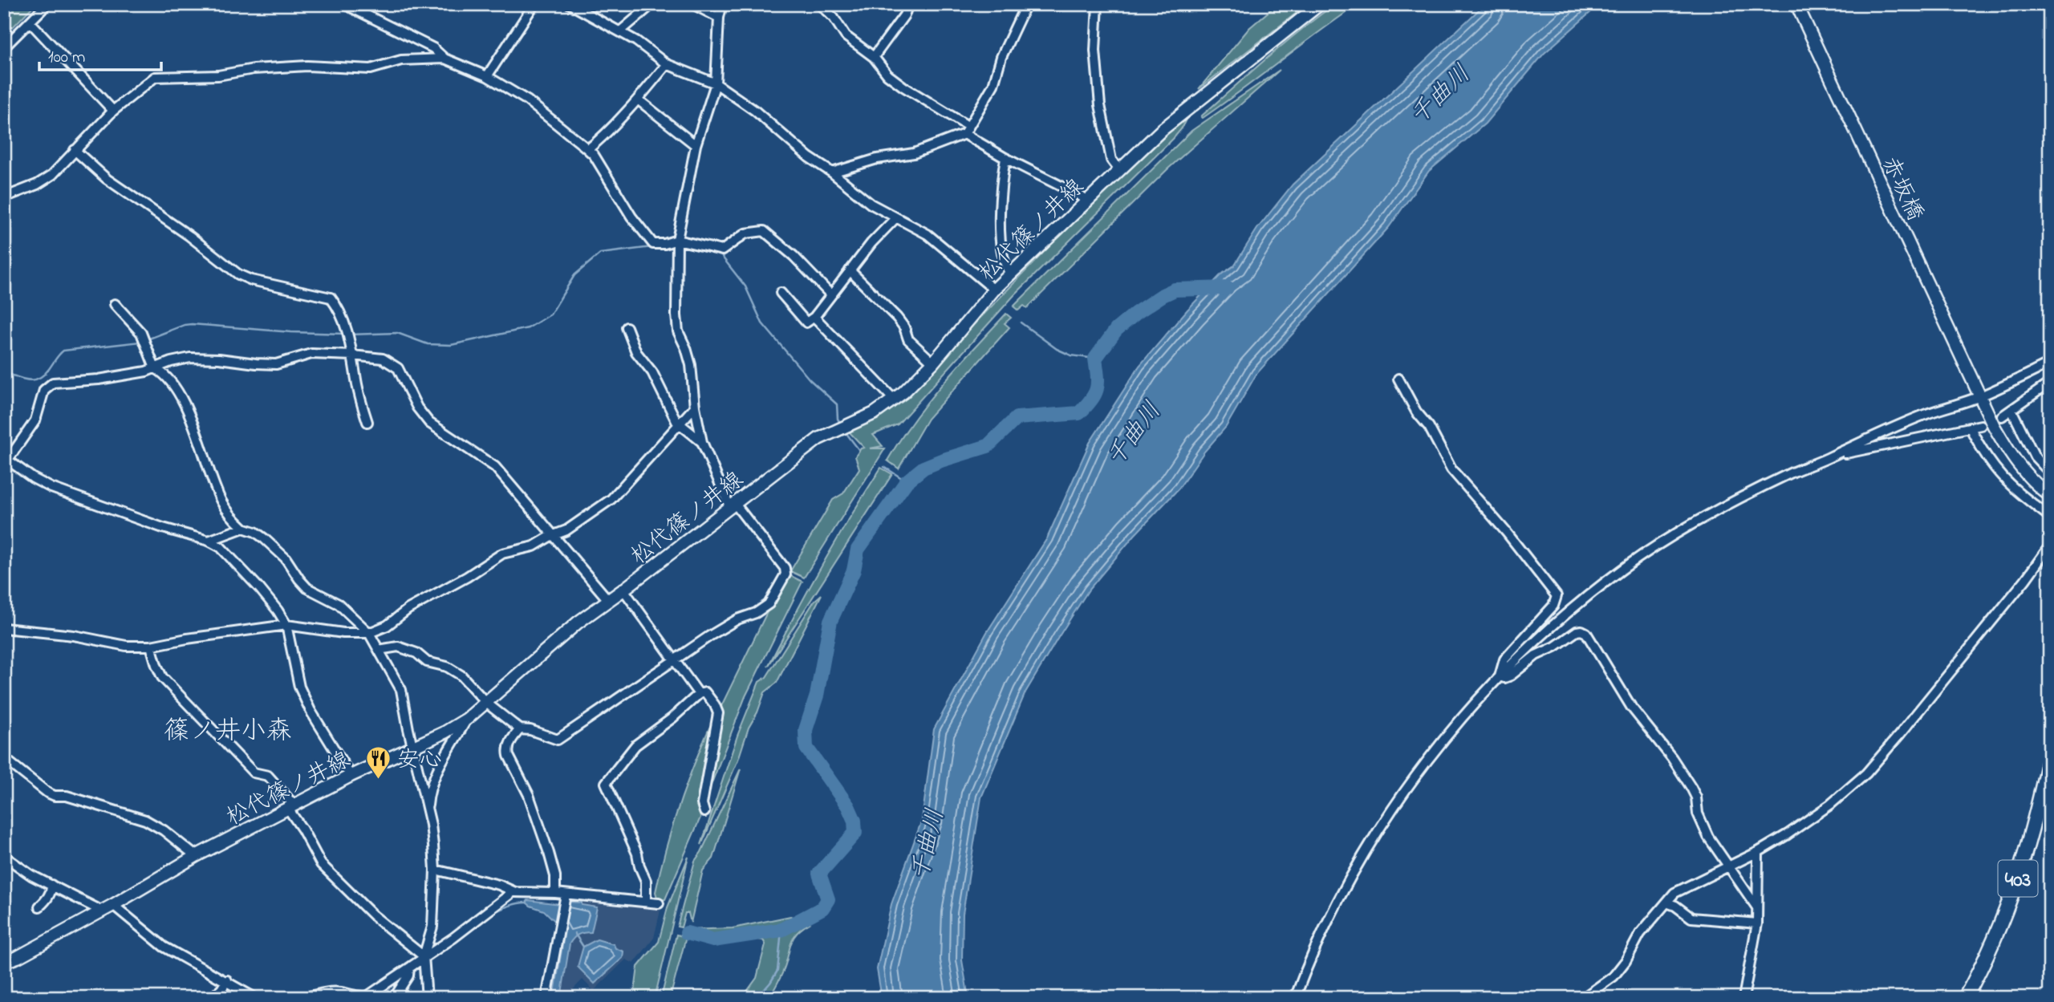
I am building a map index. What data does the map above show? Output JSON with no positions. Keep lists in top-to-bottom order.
{
  "streets": {
    "highway": ["403"],
    "main road": ["赤坂橋", "松代篠ノ井線"]
  },
  "districts": ["篠ノ井小森"],
  "water": ["千曲川"],
  "places": {
    "restaurant": ["安心"]
  },
  "scale_bar": "100 m"
}
